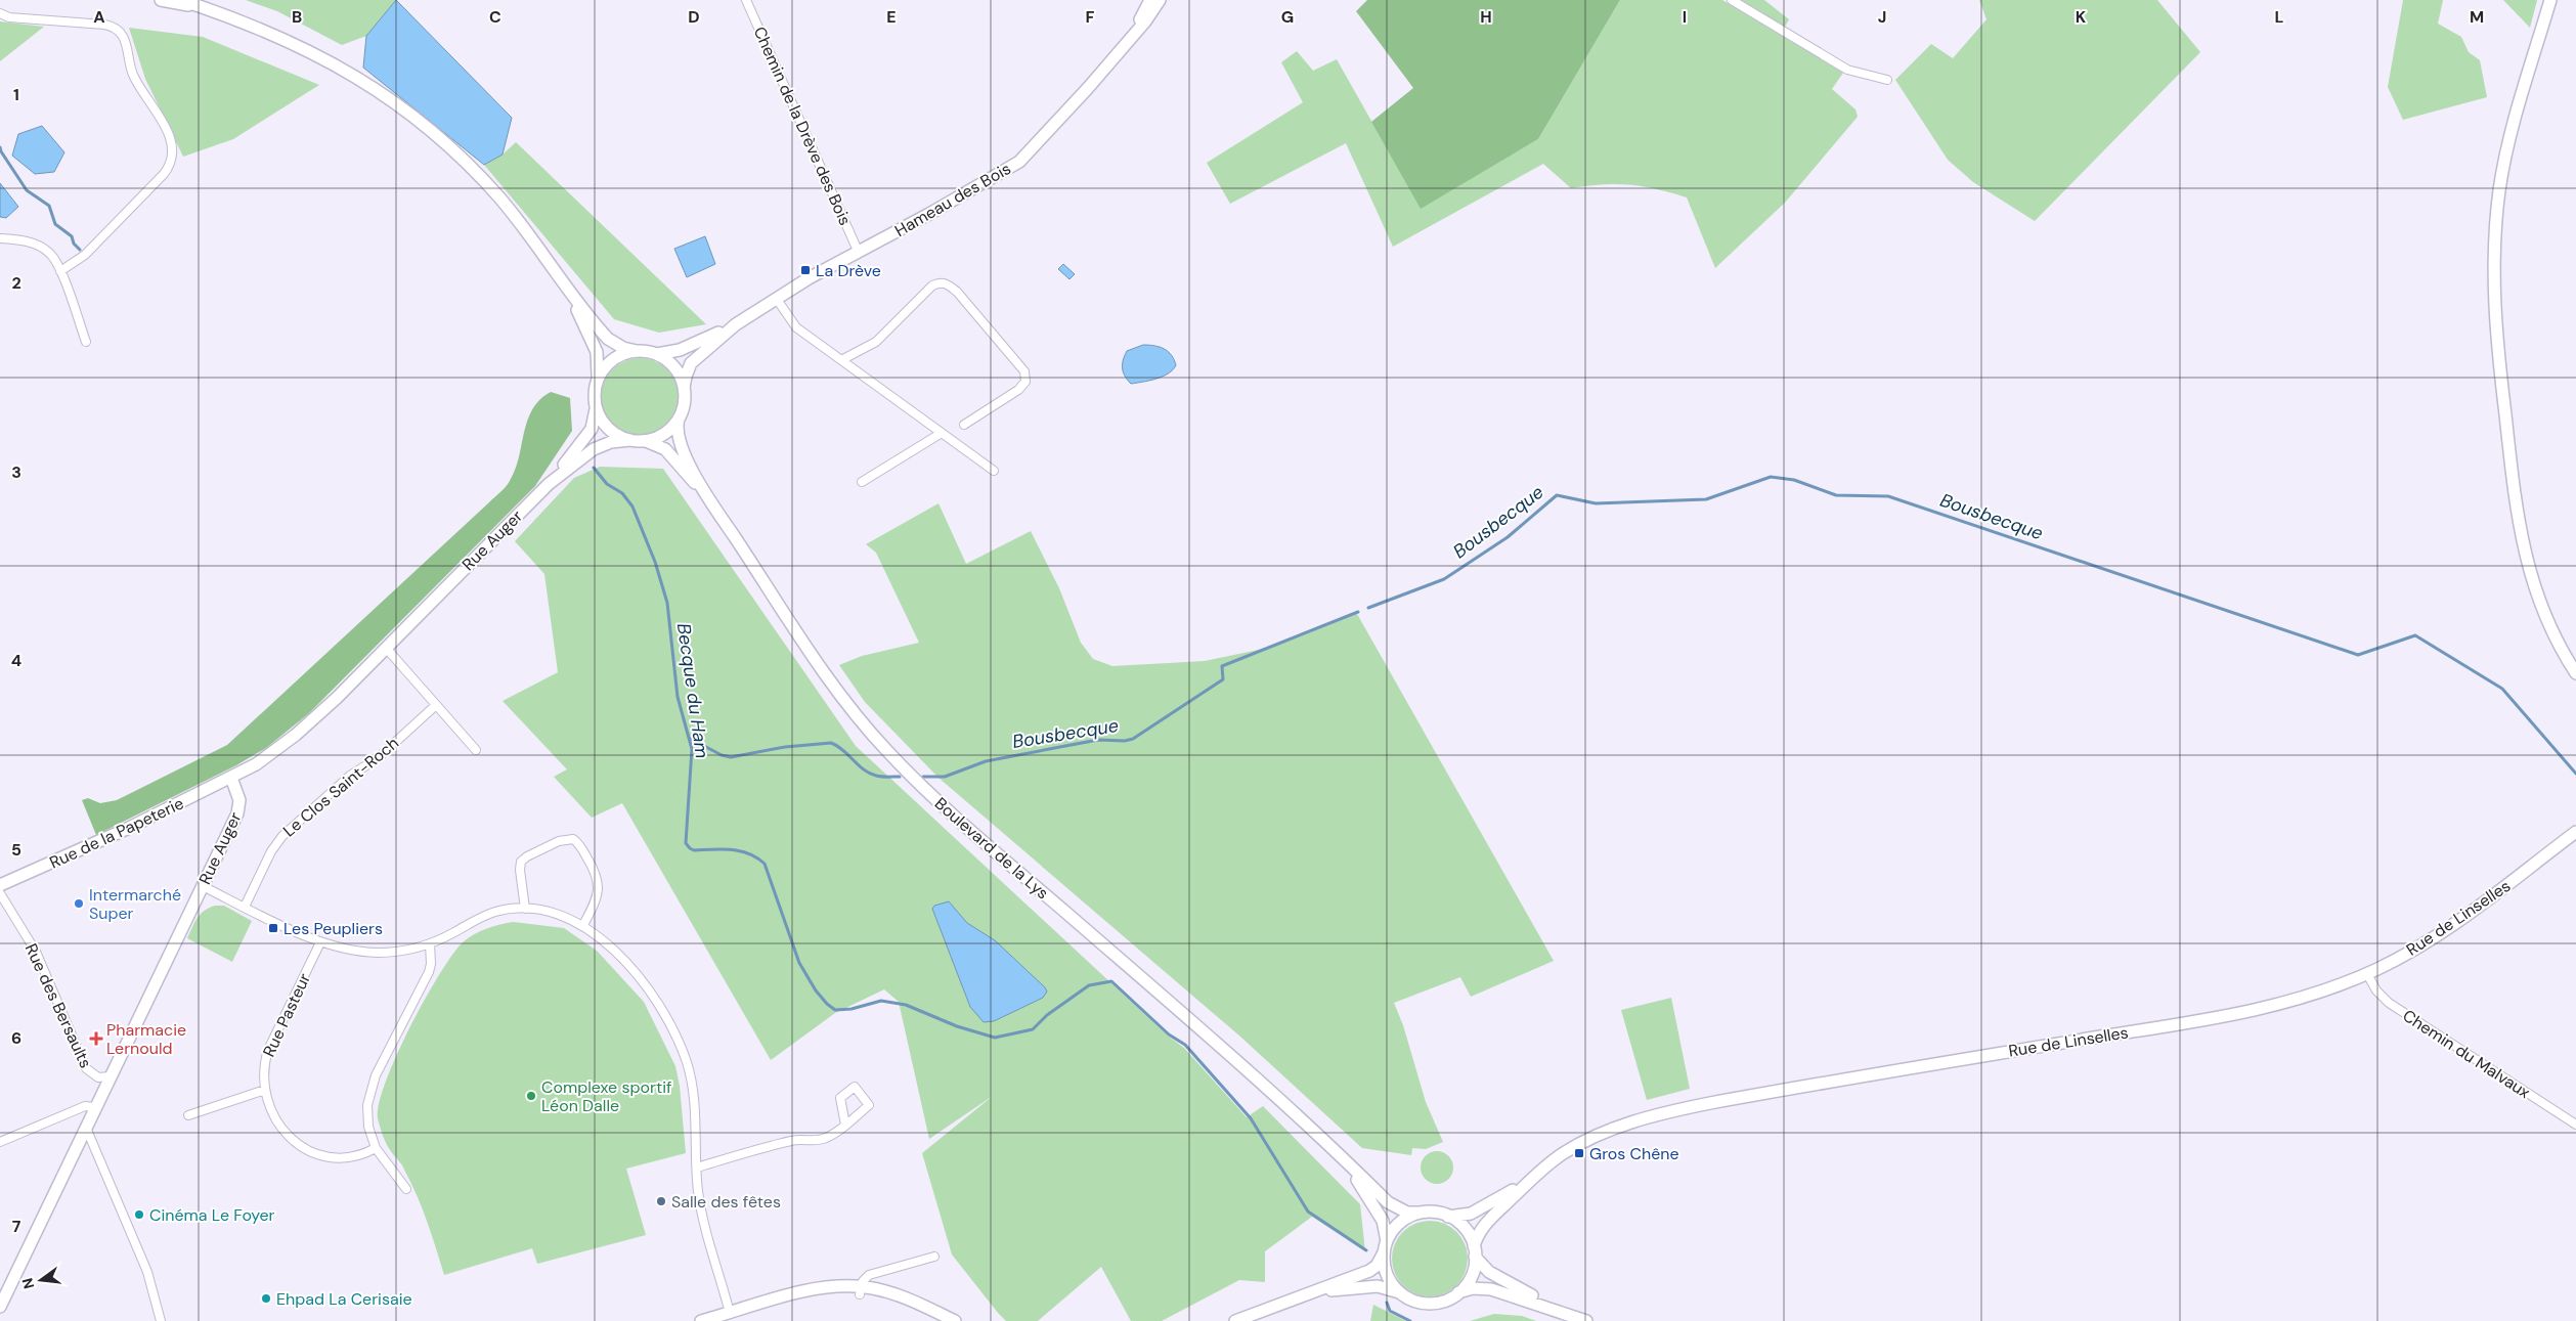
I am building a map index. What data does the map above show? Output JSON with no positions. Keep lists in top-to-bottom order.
{
  "streets": {
    "main road": [
      "Hameau des Bois",
      "Rue Auger",
      "Rue de la Papeterie",
      "Boulevard de la Lys",
      "Rue de Linselles"
    ],
    "street": [
      "Chemin de la Drève des Bois",
      "Le Clos Saint-Roch",
      "Rue des Bersaults",
      "Rue Pasteur",
      "Chemin du Malvaux"
    ]
  },
  "crossings": [
    ["Chemin de la Drève des Bois", "Hameau des Bois"],
    ["Hameau des Bois", "Rue Auger"],
    ["Hameau des Bois", "Boulevard de la Lys"],
    ["Rue Auger", "Rue de la Papeterie"],
    ["Rue Auger", "Boulevard de la Lys"],
    ["Rue Auger", "Rue des Bersaults"],
    ["Boulevard de la Lys", "Rue de Linselles"],
    ["Rue de Linselles", "Chemin du Malvaux"]
  ],
  "water": ["Bousbecque", "Becque du Ham"],
  "places": {
    "transit": ["La Drève", "Les Peupliers", "Gros Chêne"],
    "other": [
      "Intermarché Super",
      "Complexe sportif Léon Dalle",
      "Salle des fêtes",
      "Cinéma Le Foyer",
      "Ehpad La Cerisaie"
    ],
    "health": ["Pharmacie Lernould"]
  },
  "north": "left",
  "grid": {
    "columns": [
      "A",
      "B",
      "C",
      "D",
      "E",
      "F",
      "G",
      "H",
      "I",
      "J",
      "K",
      "L",
      "M"
    ],
    "rows": [
      "1",
      "2",
      "3",
      "4",
      "5",
      "6",
      "7"
    ]
  }
}
